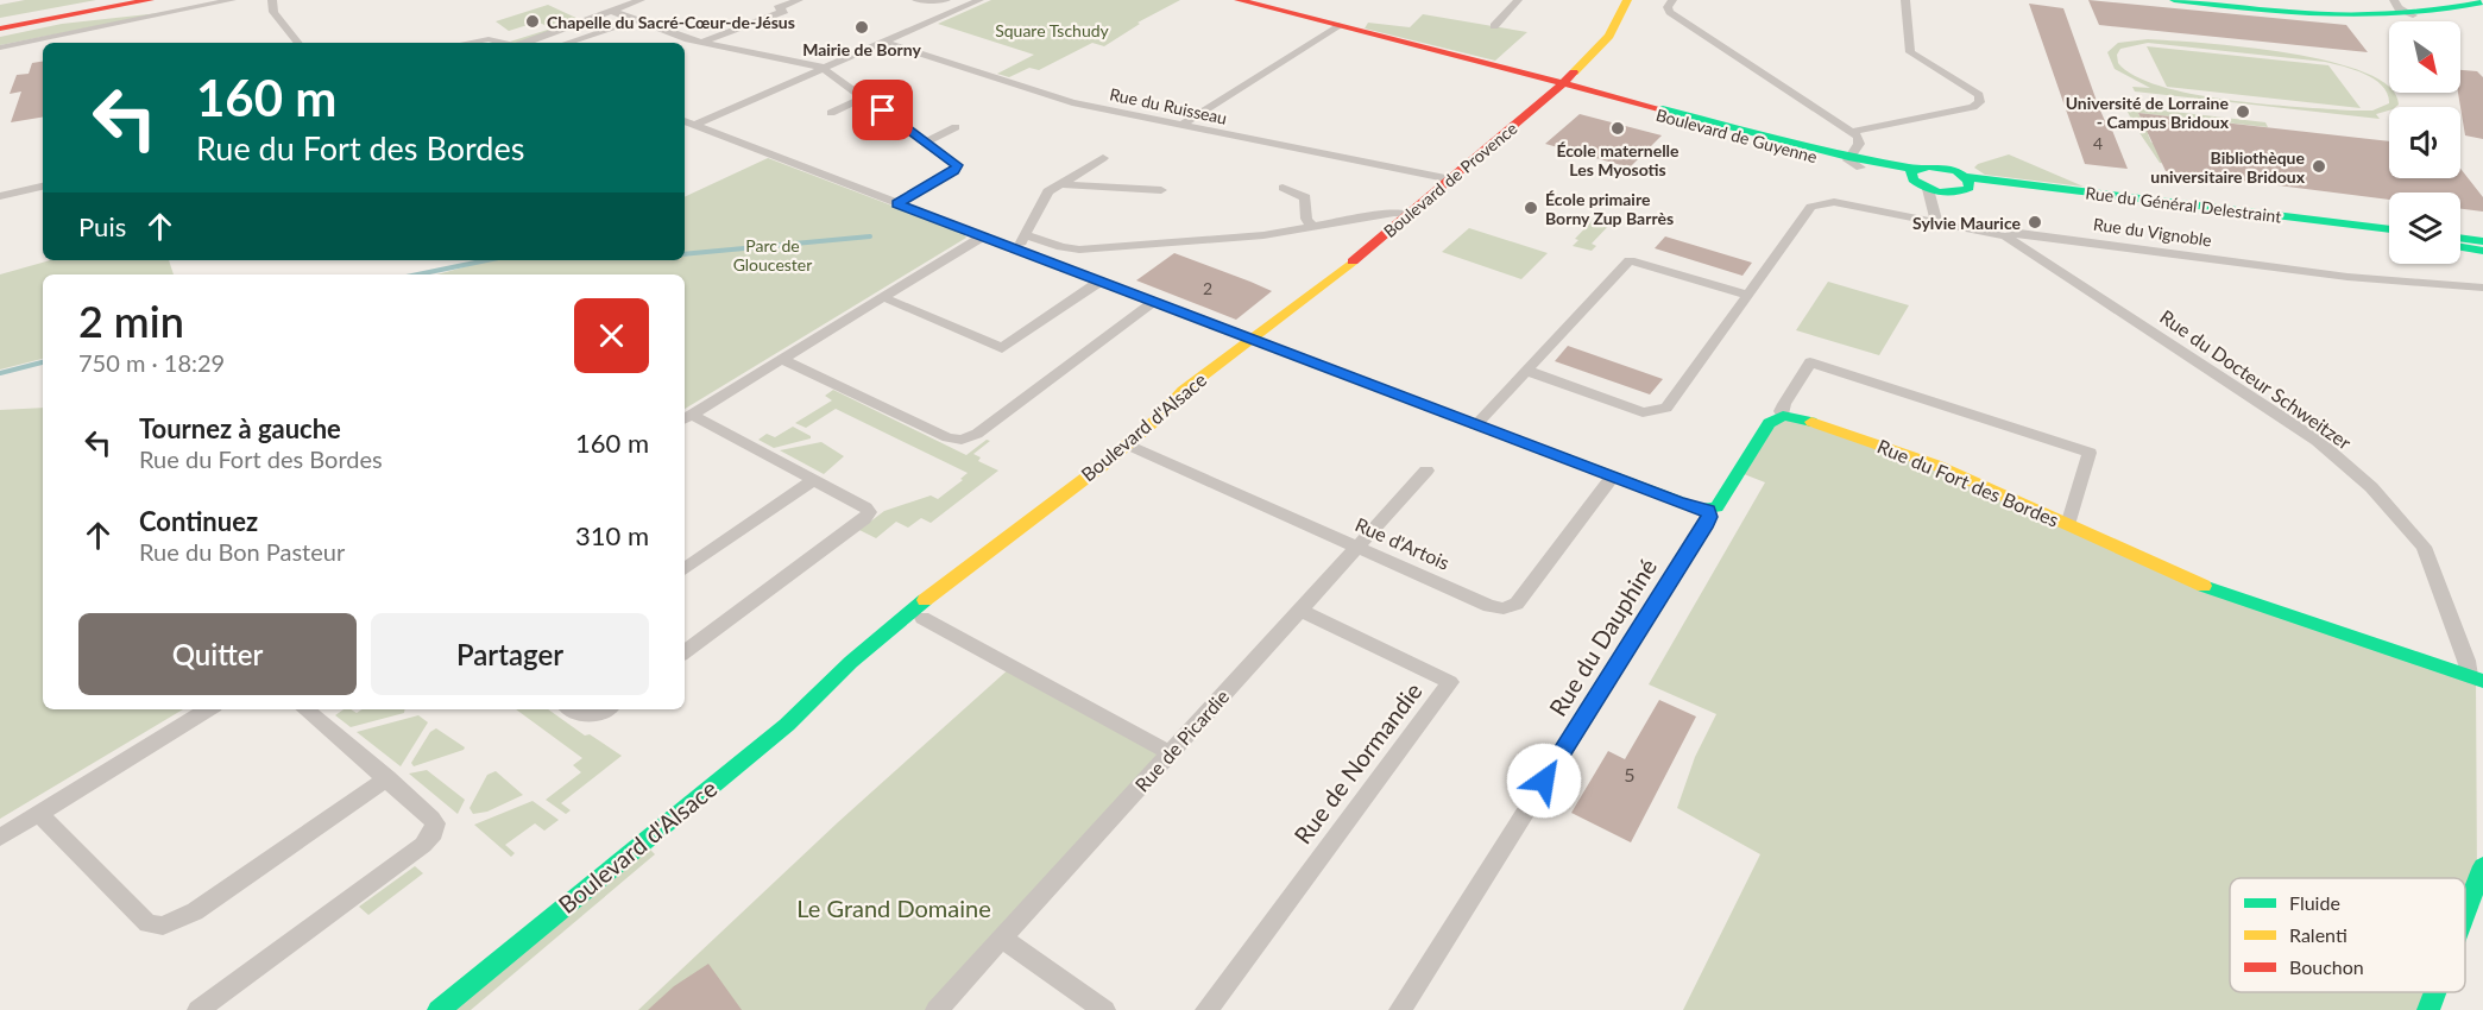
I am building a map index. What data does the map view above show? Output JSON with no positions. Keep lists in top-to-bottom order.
{
  "streets": {
    "main road": [
      "Boulevard de Guyenne",
      "Boulevard de Provence",
      "Rue du Général Delestraint",
      "Boulevard d'Alsace",
      "Rue du Fort des Bordes"
    ],
    "street": [
      "Rue du Ruisseau",
      "Rue du Vignoble",
      "Rue du Docteur Schweitzer",
      "Rue d'Artois",
      "Rue du Dauphiné",
      "Rue de Picardie",
      "Rue de Normandie"
    ]
  },
  "crossings": [
    ["Rue du Ruisseau", "Boulevard de Provence"],
    ["Boulevard de Guyenne", "Boulevard de Provence"],
    ["Boulevard de Provence", "Boulevard d'Alsace"],
    ["Rue du Vignoble", "Rue du Docteur Schweitzer"],
    ["Rue du Docteur Schweitzer", "Rue du Fort des Bordes"],
    ["Boulevard d'Alsace", "Rue d'Artois"],
    ["Rue d'Artois", "Rue de Picardie"],
    ["Rue de Picardie", "Rue de Normandie"]
  ],
  "parks": ["Square Tschudy", "Parc de Gloucester", "Le Grand Domaine"],
  "places": [
    "Chapelle du Sacré-Cœur-de-Jésus",
    "Mairie de Borny",
    "Université de Lorraine - Campus Bridoux",
    "École maternelle Les Myosotis",
    "Bibliothèque universitaire Bridoux",
    "École primaire Borny Zup Barrès",
    "Sylvie Maurice"
  ],
  "house_numbers": ["4", "2", "5"],
  "legend": ["Fluide", "Ralenti", "Bouchon"],
  "north": "bottom right",
  "page": {
    "turn": ["160 m", "Rue du Fort des Bordes"],
    "then": "Puis",
    "heading": ["2 min", "750 m · 18:29"],
    "list": [
      {
        "name": "Tournez à gauche",
        "note": "Rue du Fort des Bordes",
        "value": "160 m"
      },
      {
        "name": "Continuez",
        "note": "Rue du Bon Pasteur",
        "value": "310 m"
      }
    ],
    "buttons": ["Quitter", "Partager"]
  }
}
